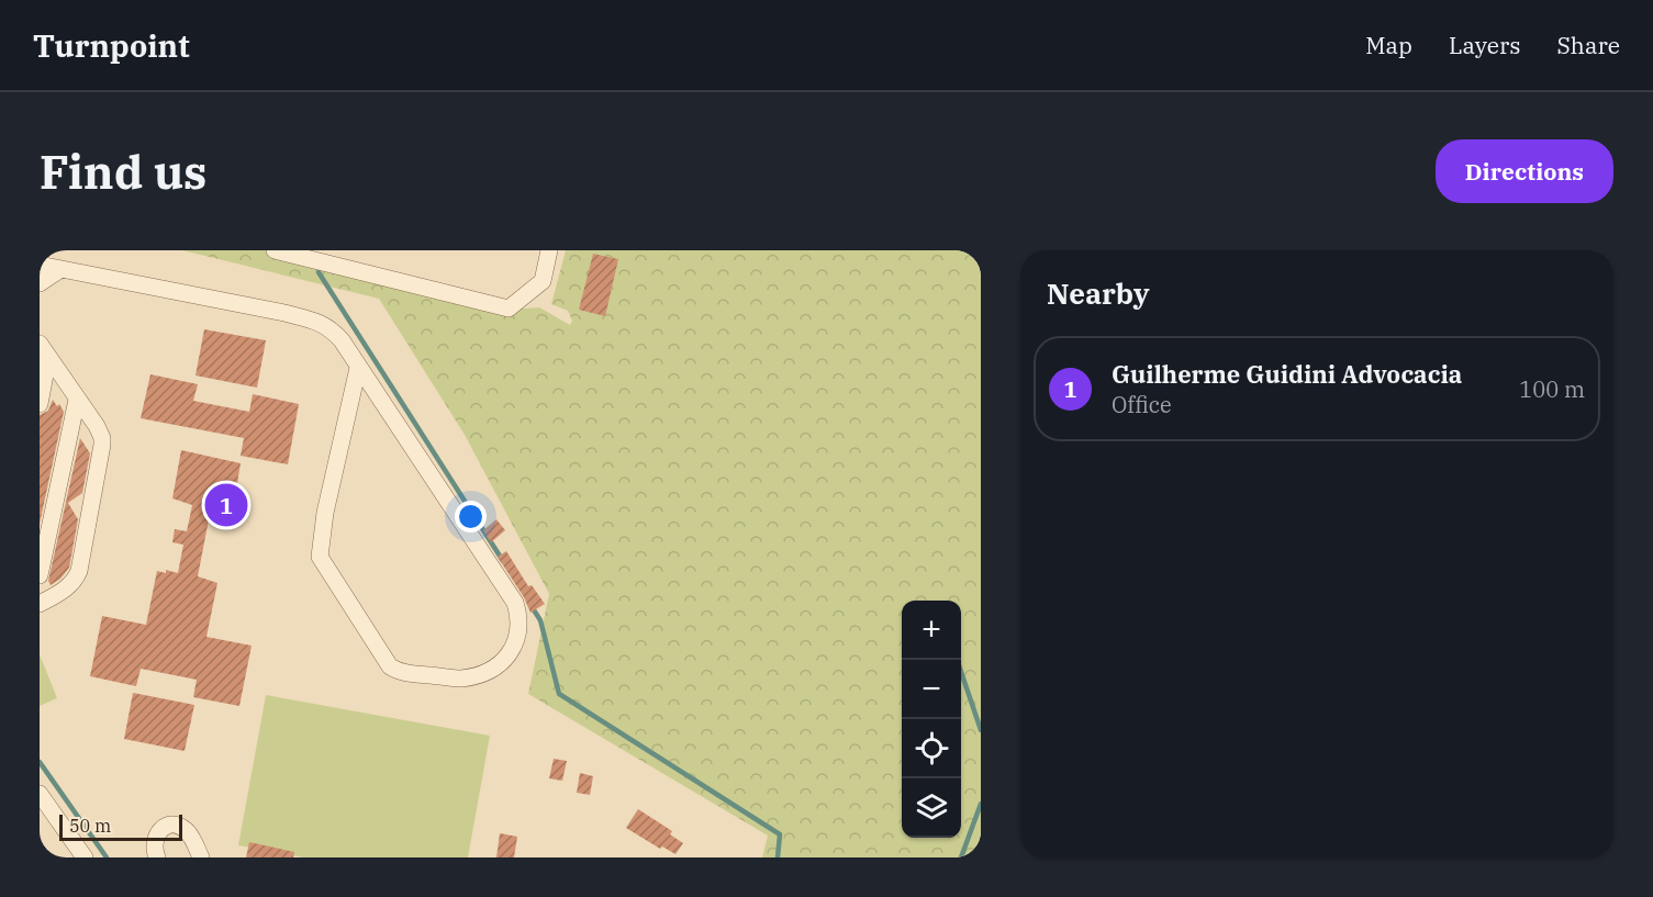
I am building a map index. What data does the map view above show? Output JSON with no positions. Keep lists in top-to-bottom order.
{
  "scale_bar": "50 m",
  "page": {
    "header": "Turnpoint",
    "nav": ["Map", "Layers", "Share"],
    "buttons": "Directions",
    "title": "Find us",
    "heading": "Nearby",
    "list": [
      {
        "mark": "1",
        "name": "Guilherme Guidini Advocacia",
        "note": "Office",
        "value": "100 m"
      }
    ],
    "pins": "1",
    "map_buttons": ["+", "−"],
    "scale": "50 m"
  }
}
